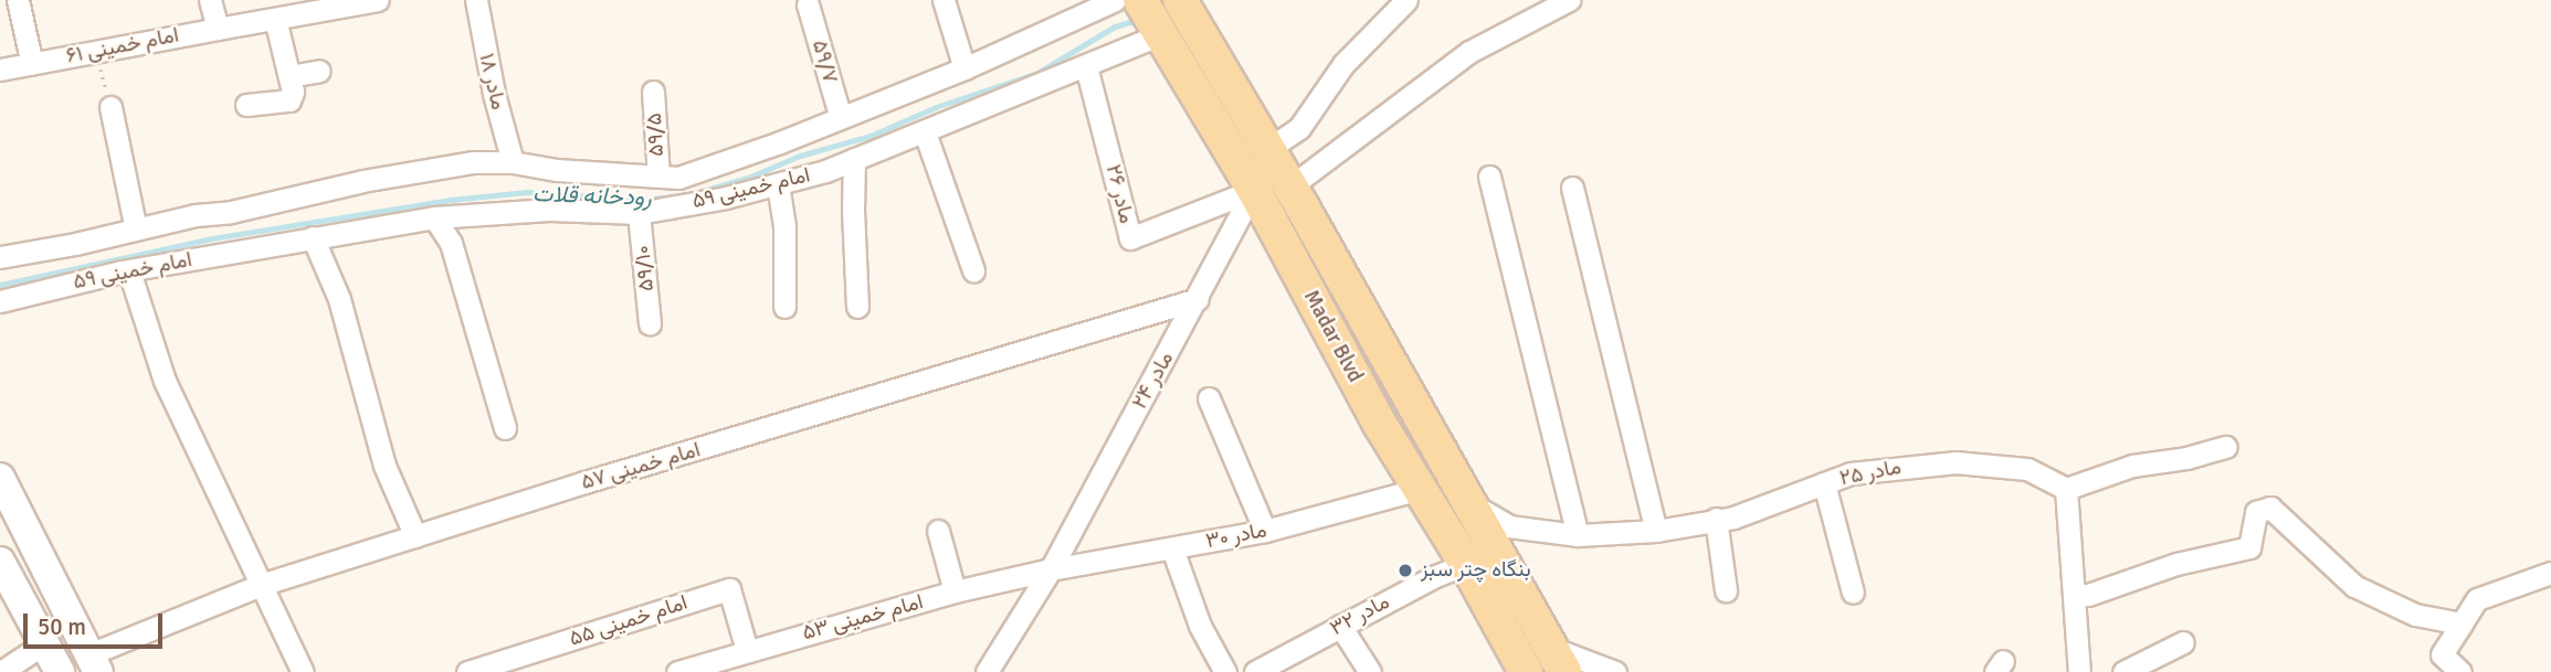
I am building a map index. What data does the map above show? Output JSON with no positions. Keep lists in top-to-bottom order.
{
  "streets": {
    "main road": ["Madar Blvd"],
    "street": [
      "امام خمینی ۶۱",
      "۵۹/۷",
      "مادر ۱۸",
      "۵۹/۵",
      "امام خمینی ۵۹",
      "مادر ۲۶",
      "۵۹/۱۰",
      "مادر ۲۴",
      "امام خمینی ۵۷",
      "مادر ۲۵",
      "مادر ۳۰",
      "مادر ۳۲",
      "امام خمینی ۵۳",
      "امام خمینی ۵۵"
    ]
  },
  "crossings": [
    ["۵۹/۷", "امام خمینی ۵۹"],
    ["مادر ۱۸", "امام خمینی ۵۹"],
    ["۵۹/۵", "امام خمینی ۵۹"],
    ["امام خمینی ۵۹", "مادر ۲۶"],
    ["امام خمینی ۵۹", "۵۹/۱۰"],
    ["امام خمینی ۵۹", "Madar Blvd"],
    ["مادر ۲۶", "Madar Blvd"],
    ["مادر ۲۶", "مادر ۲۴"],
    ["Madar Blvd", "مادر ۲۴"],
    ["Madar Blvd", "مادر ۲۵"],
    ["Madar Blvd", "مادر ۳۰"],
    ["Madar Blvd", "مادر ۳۲"],
    ["مادر ۲۴", "امام خمینی ۵۷"],
    ["مادر ۲۴", "مادر ۳۰"],
    ["مادر ۲۴", "امام خمینی ۵۳"],
    ["مادر ۳۰", "امام خمینی ۵۳"],
    ["امام خمینی ۵۳", "امام خمینی ۵۵"]
  ],
  "water": ["رودخانه قلات"],
  "places": ["بنگاه چتر سبز"],
  "scale_bar": "50 m"
}
